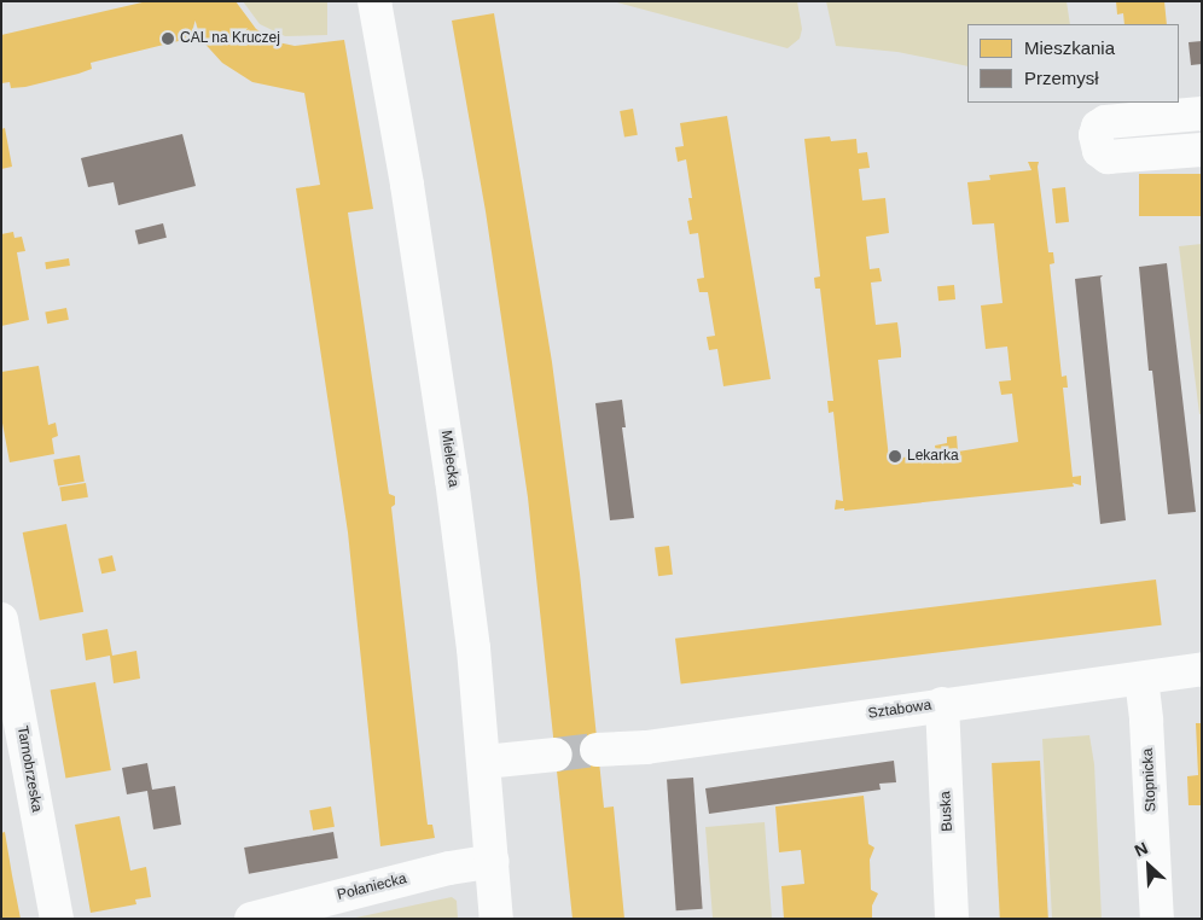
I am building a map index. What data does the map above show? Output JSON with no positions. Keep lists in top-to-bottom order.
{
  "streets": {
    "street": [
      "Mielecka",
      "Sztabowa",
      "Tarnobrzeska",
      "Stopnicka",
      "Buska",
      "Połaniecka"
    ]
  },
  "crossings": [
    ["Mielecka", "Połaniecka"],
    ["Sztabowa", "Stopnicka"],
    ["Sztabowa", "Buska"]
  ],
  "places": ["CAL na Kruczej", "Lekarka"],
  "legend": ["Mieszkania", "Przemysł"],
  "north": "top left"
}
